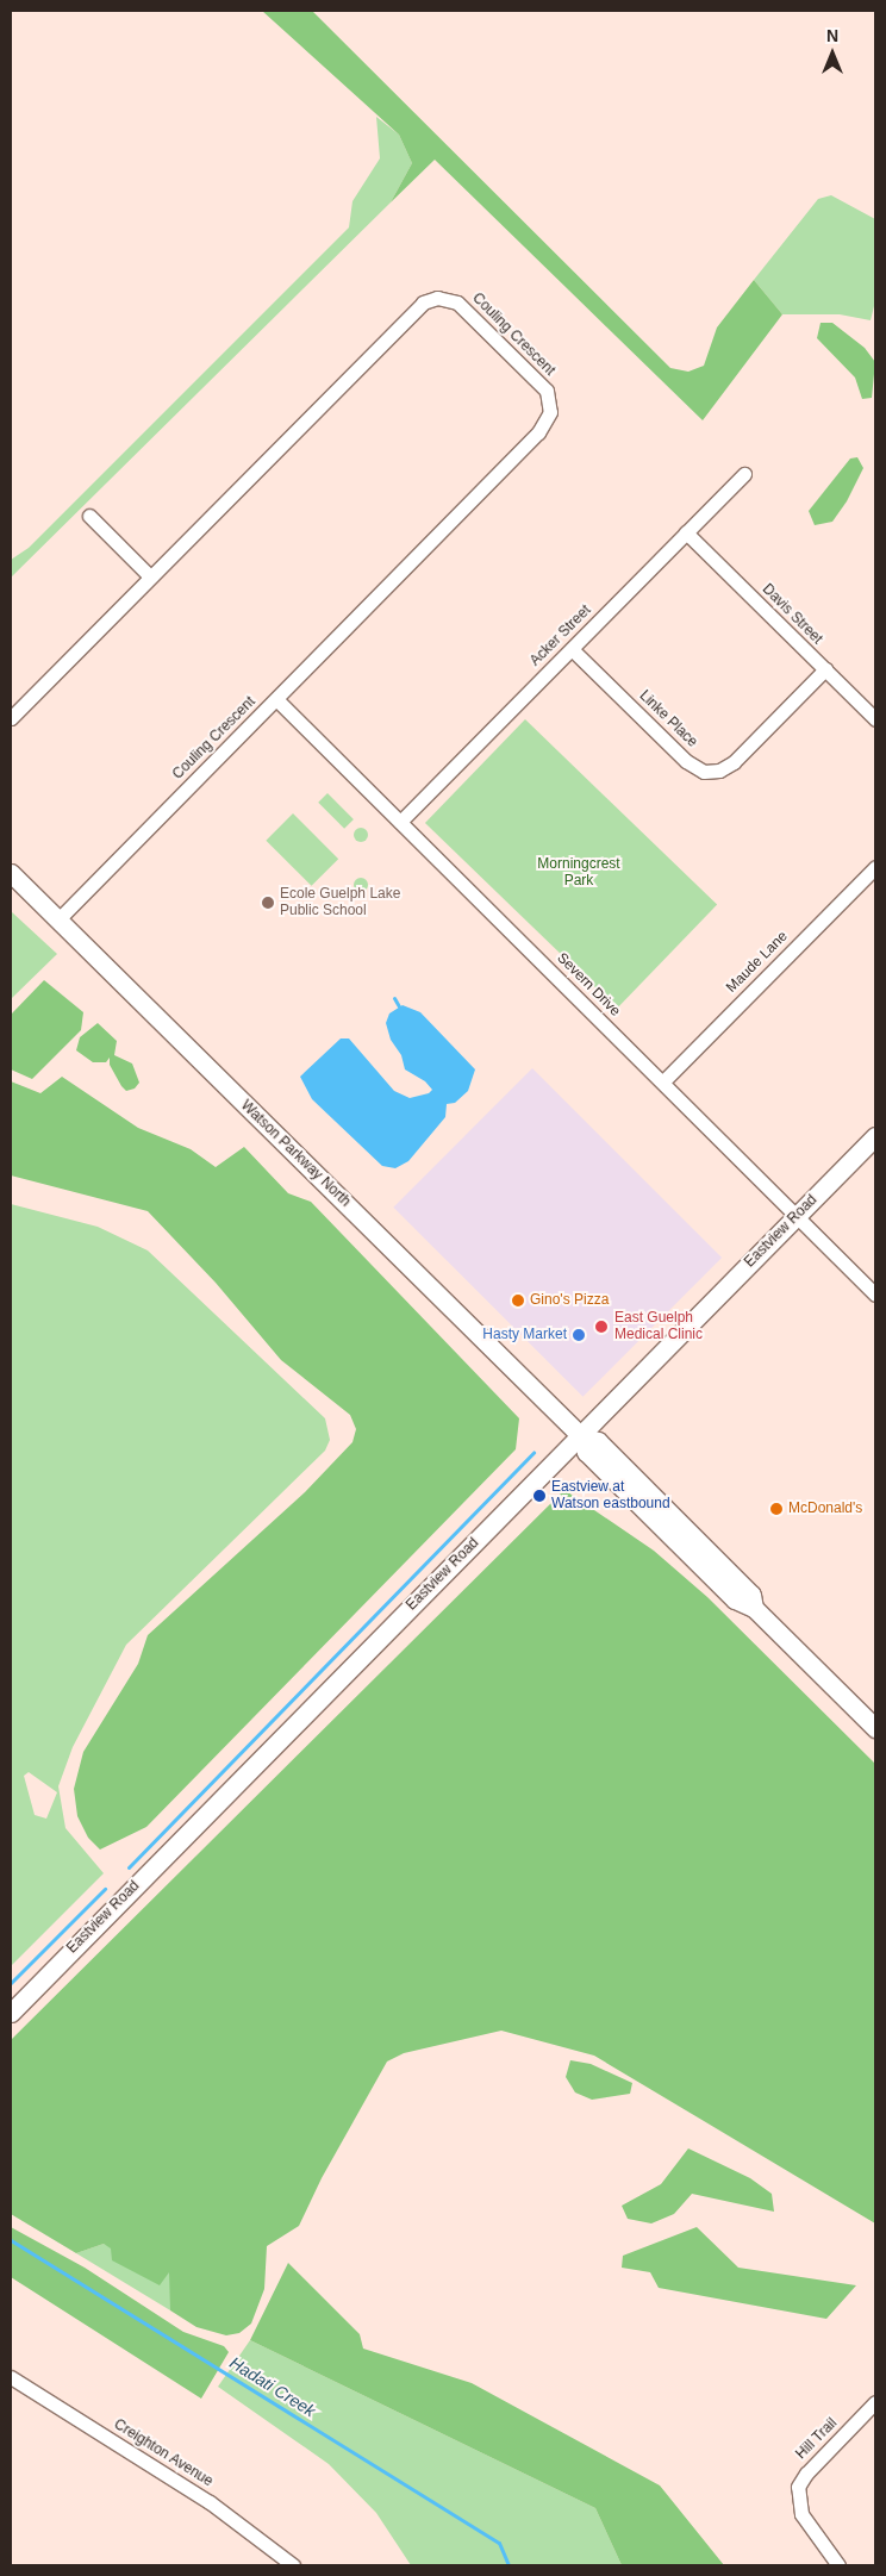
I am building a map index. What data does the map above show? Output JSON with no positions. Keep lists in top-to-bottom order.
{
  "streets": {
    "street": [
      "Couling Crescent",
      "Davis Street",
      "Acker Street",
      "Linke Place",
      "Maude Lane",
      "Severn Drive",
      "Watson Parkway North",
      "Eastview Road",
      "Hill Trail",
      "Creighton Avenue"
    ]
  },
  "crossings": [
    ["Couling Crescent", "Severn Drive"],
    ["Couling Crescent", "Watson Parkway North"],
    ["Davis Street", "Acker Street"],
    ["Davis Street", "Linke Place"],
    ["Acker Street", "Linke Place"],
    ["Acker Street", "Severn Drive"],
    ["Maude Lane", "Severn Drive"],
    ["Severn Drive", "Eastview Road"],
    ["Watson Parkway North", "Eastview Road"]
  ],
  "water": ["Hadati Creek"],
  "parks": ["Morningcrest Park"],
  "places": [
    "Ecole Guelph Lake Public School",
    "Gino's Pizza",
    "East Guelph Medical Clinic",
    "Hasty Market",
    "Eastview at Watson eastbound",
    "McDonald's"
  ],
  "north": "top"
}
